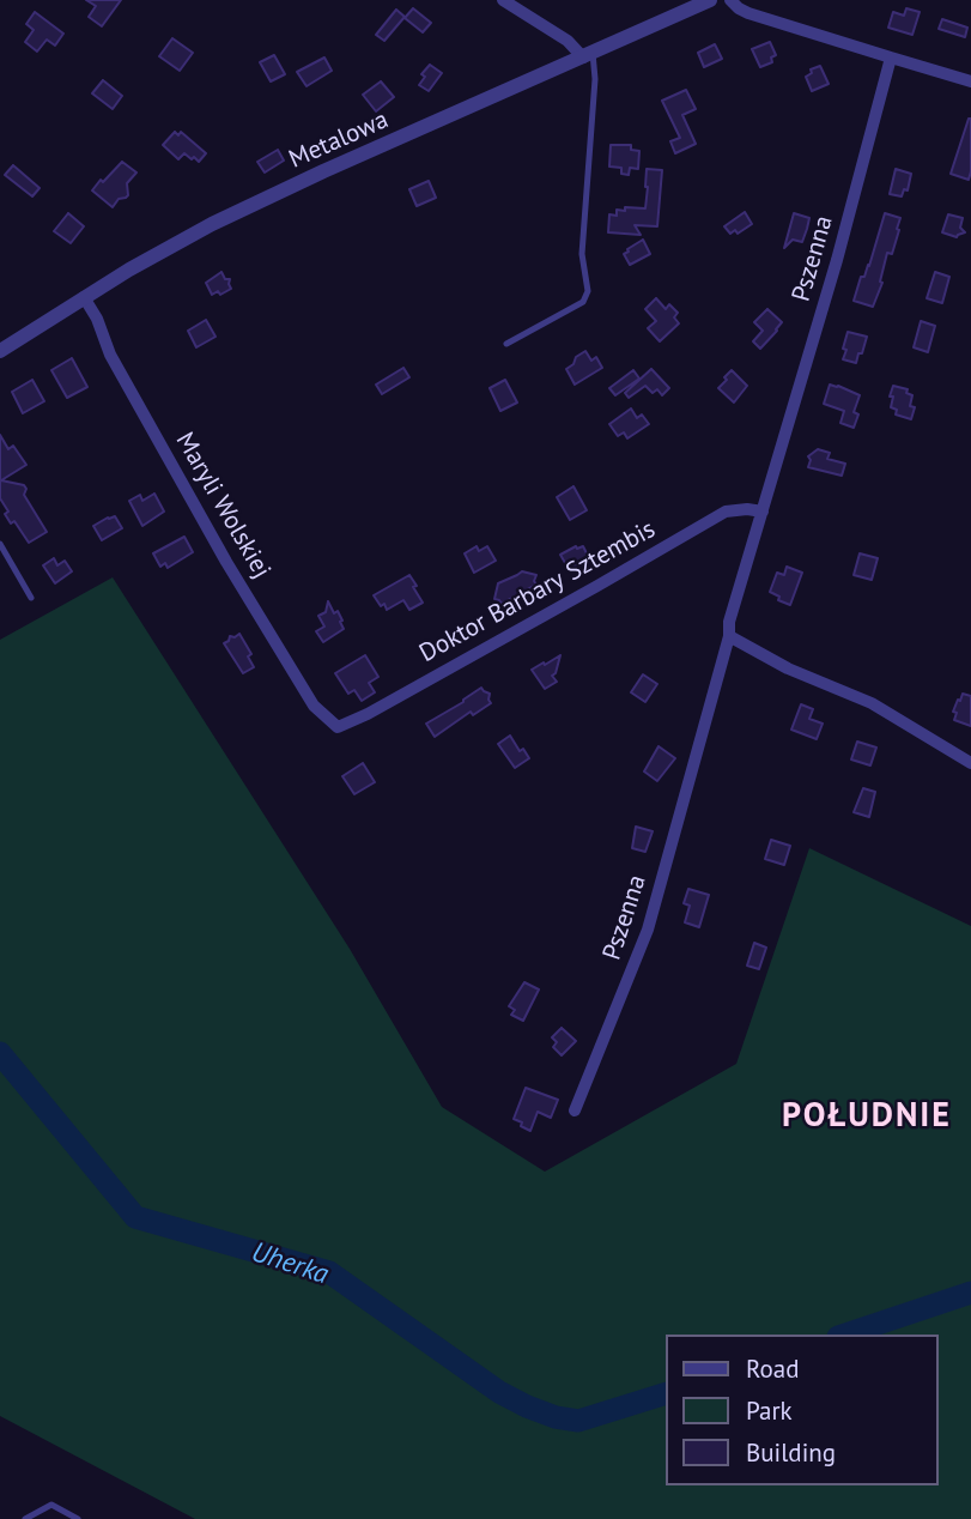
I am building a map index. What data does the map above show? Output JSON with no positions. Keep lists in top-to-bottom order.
{
  "streets": {
    "street": [
      "Metalowa",
      "Pszenna",
      "Maryli Wolskiej",
      "Doktor Barbary Sztembis"
    ]
  },
  "crossings": [
    ["Metalowa", "Maryli Wolskiej"],
    ["Pszenna", "Doktor Barbary Sztembis"],
    ["Maryli Wolskiej", "Doktor Barbary Sztembis"]
  ],
  "districts": ["POŁUDNIE"],
  "water": ["Uherka"],
  "legend": ["Road", "Park", "Building"]
}
